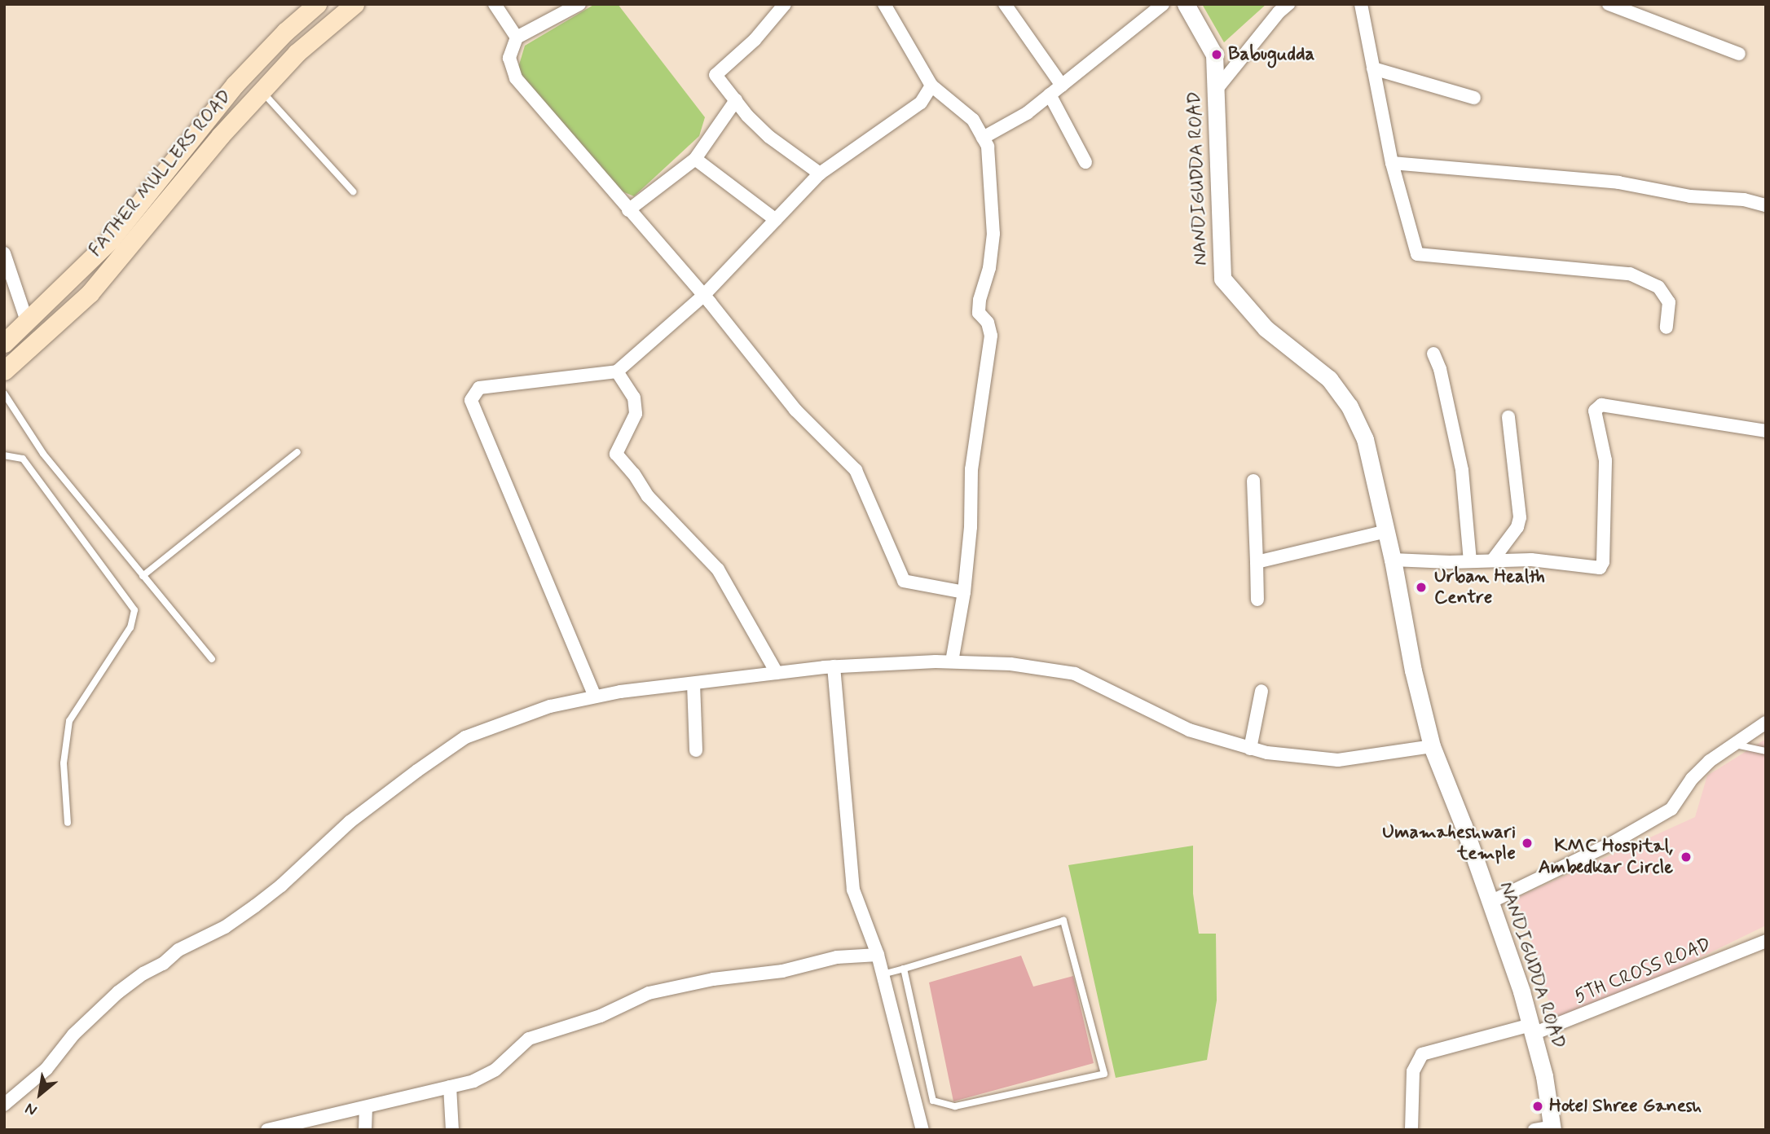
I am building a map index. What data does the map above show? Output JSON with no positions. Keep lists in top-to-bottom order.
{
  "streets": {
    "main road": ["FATHER MULLERS ROAD"],
    "street": ["NANDIGUDDA ROAD", "5TH CROSS ROAD"]
  },
  "crossings": [
    ["NANDIGUDDA ROAD", "5TH CROSS ROAD"]
  ],
  "places": [
    "Babugudda",
    "Urban Health Centre",
    "Umamaheshwari temple",
    "KMC Hospital, Ambedkar Circle",
    "Hotel Shree Ganesh"
  ],
  "north": "bottom left"
}
